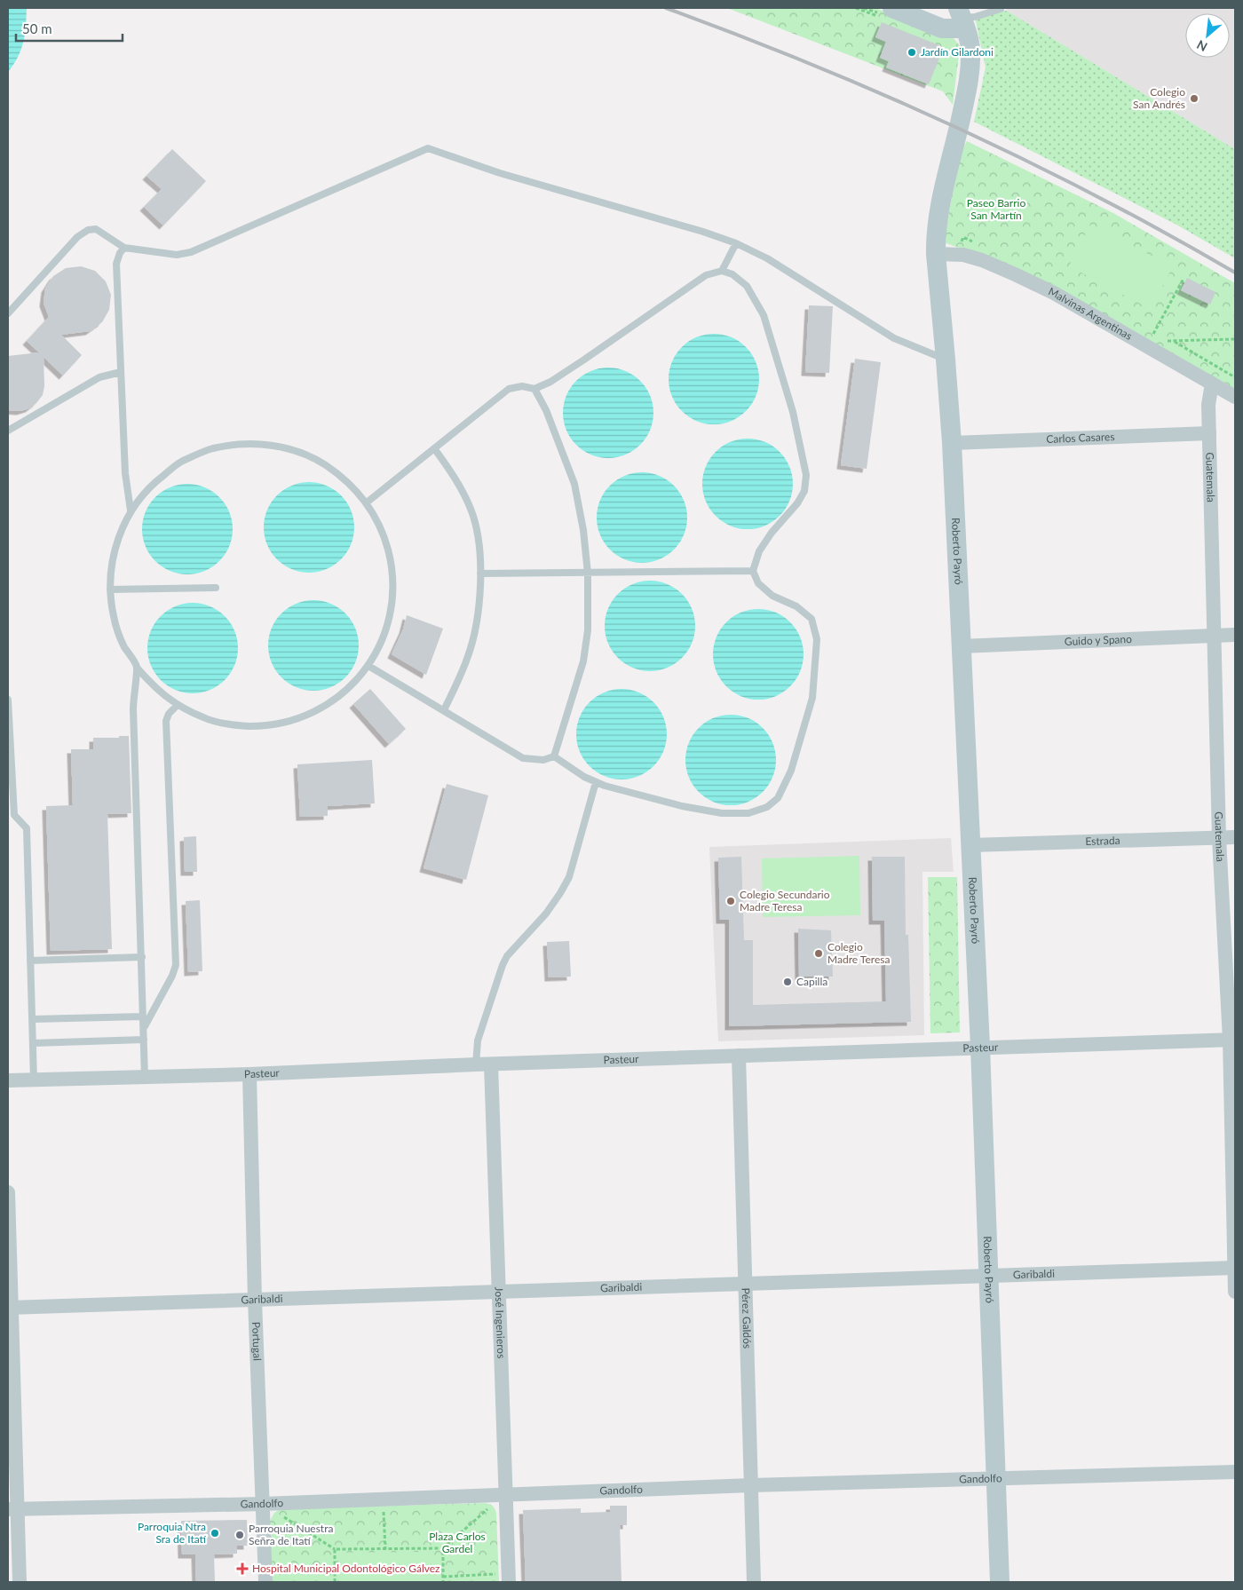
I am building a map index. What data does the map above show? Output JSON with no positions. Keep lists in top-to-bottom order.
{
  "streets": {
    "street": [
      "Malvinas Argentinas",
      "Carlos Casares",
      "Guatemala",
      "Roberto Payró",
      "Guido y Spano",
      "Estrada",
      "Pasteur",
      "Garibaldi",
      "Pérez Galdós",
      "José Ingenieros",
      "Portugal",
      "Gandolfo"
    ]
  },
  "crossings": [
    ["Malvinas Argentinas", "Guatemala"],
    ["Malvinas Argentinas", "Roberto Payró"],
    ["Carlos Casares", "Guatemala"],
    ["Carlos Casares", "Roberto Payró"],
    ["Guatemala", "Guido y Spano"],
    ["Guatemala", "Estrada"],
    ["Guatemala", "Pasteur"],
    ["Guatemala", "Garibaldi"],
    ["Roberto Payró", "Guido y Spano"],
    ["Roberto Payró", "Estrada"],
    ["Roberto Payró", "Pasteur"],
    ["Roberto Payró", "Garibaldi"],
    ["Roberto Payró", "Gandolfo"],
    ["Pasteur", "Pérez Galdós"],
    ["Pasteur", "José Ingenieros"],
    ["Pasteur", "Portugal"],
    ["Garibaldi", "Pérez Galdós"],
    ["Garibaldi", "José Ingenieros"],
    ["Garibaldi", "Portugal"],
    ["Pérez Galdós", "Gandolfo"],
    ["José Ingenieros", "Gandolfo"],
    ["Portugal", "Gandolfo"]
  ],
  "parks": ["Paseo Barrio San Martín", "Plaza Carlos Gardel"],
  "places": {
    "other": [
      "Jardín Gilardoni",
      "Colegio San Andrés",
      "Colegio Secundario Madre Teresa",
      "Colegio Madre Teresa",
      "Capilla",
      "Parroquia Ntra Sra de Itatí",
      "Parroquia Nuestra Señra de Itatí"
    ],
    "health": ["Hospital Municipal Odontológico Gálvez"]
  },
  "scale_bar": "50 m",
  "north": "bottom left"
}
